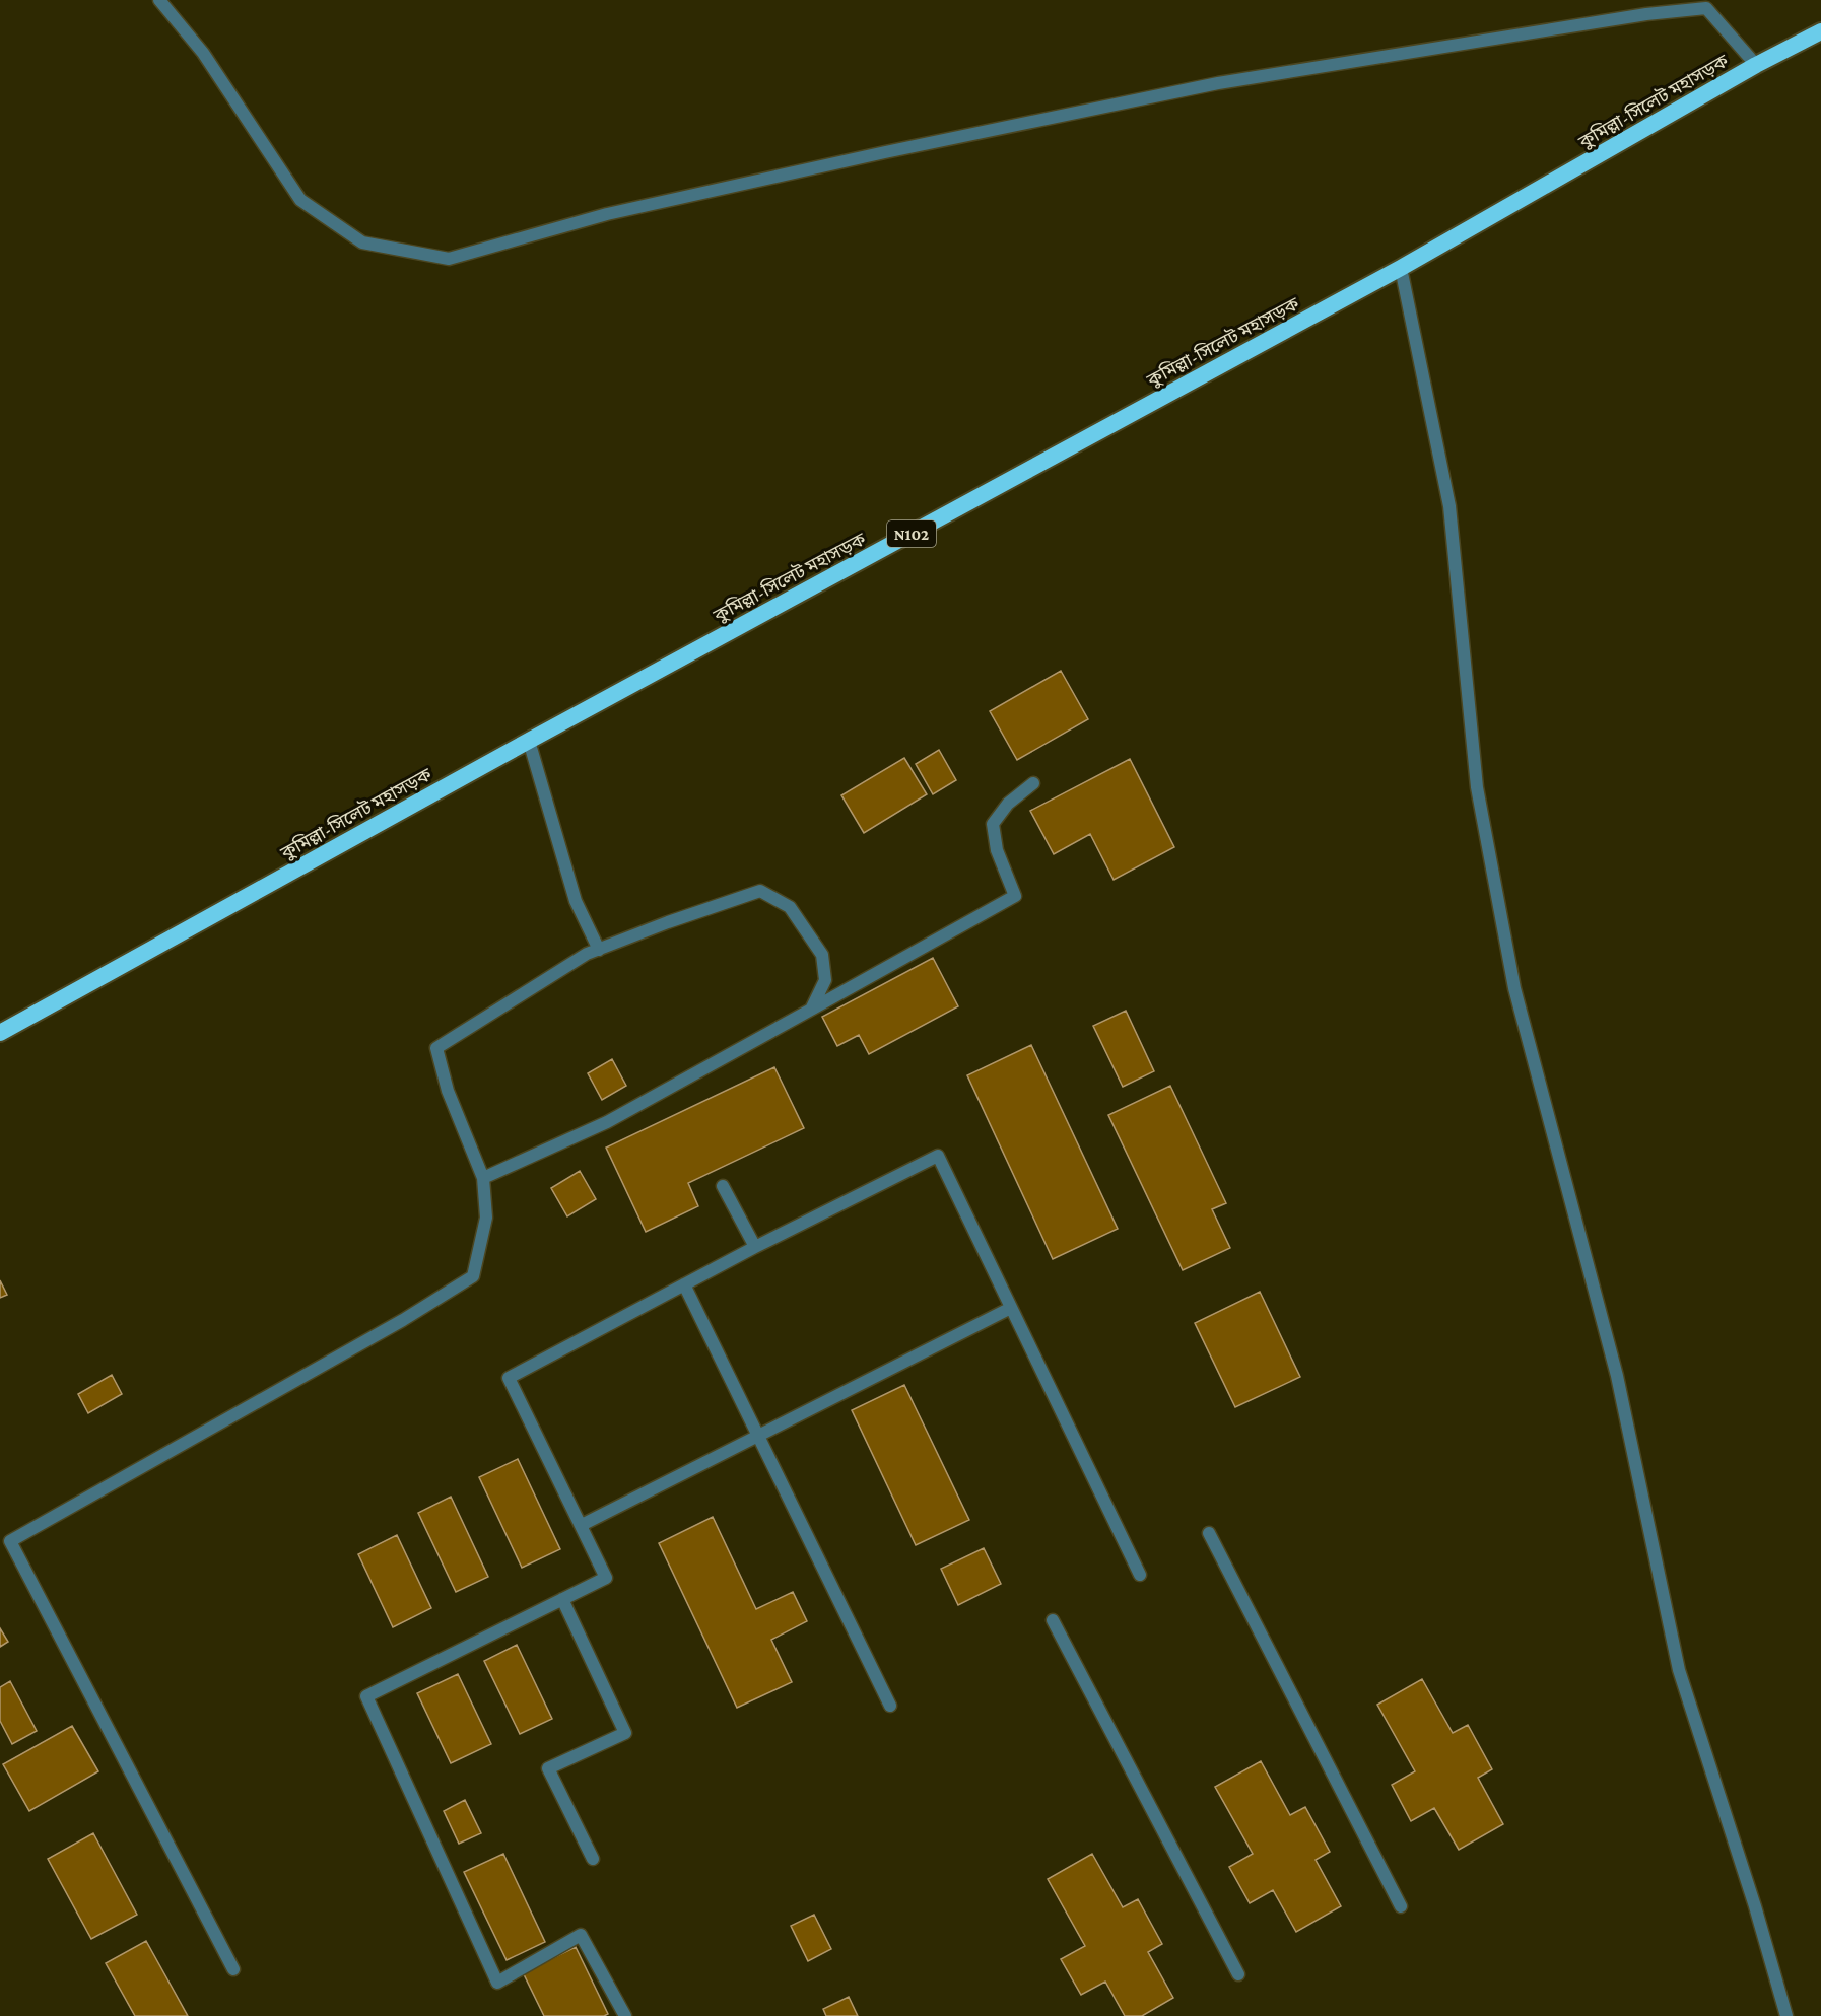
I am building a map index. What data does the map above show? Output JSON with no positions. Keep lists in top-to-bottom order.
{
  "streets": {
    "highway": ["কুমিল্লা-সিলেট মহাসড়ক", "N102"]
  }
}
